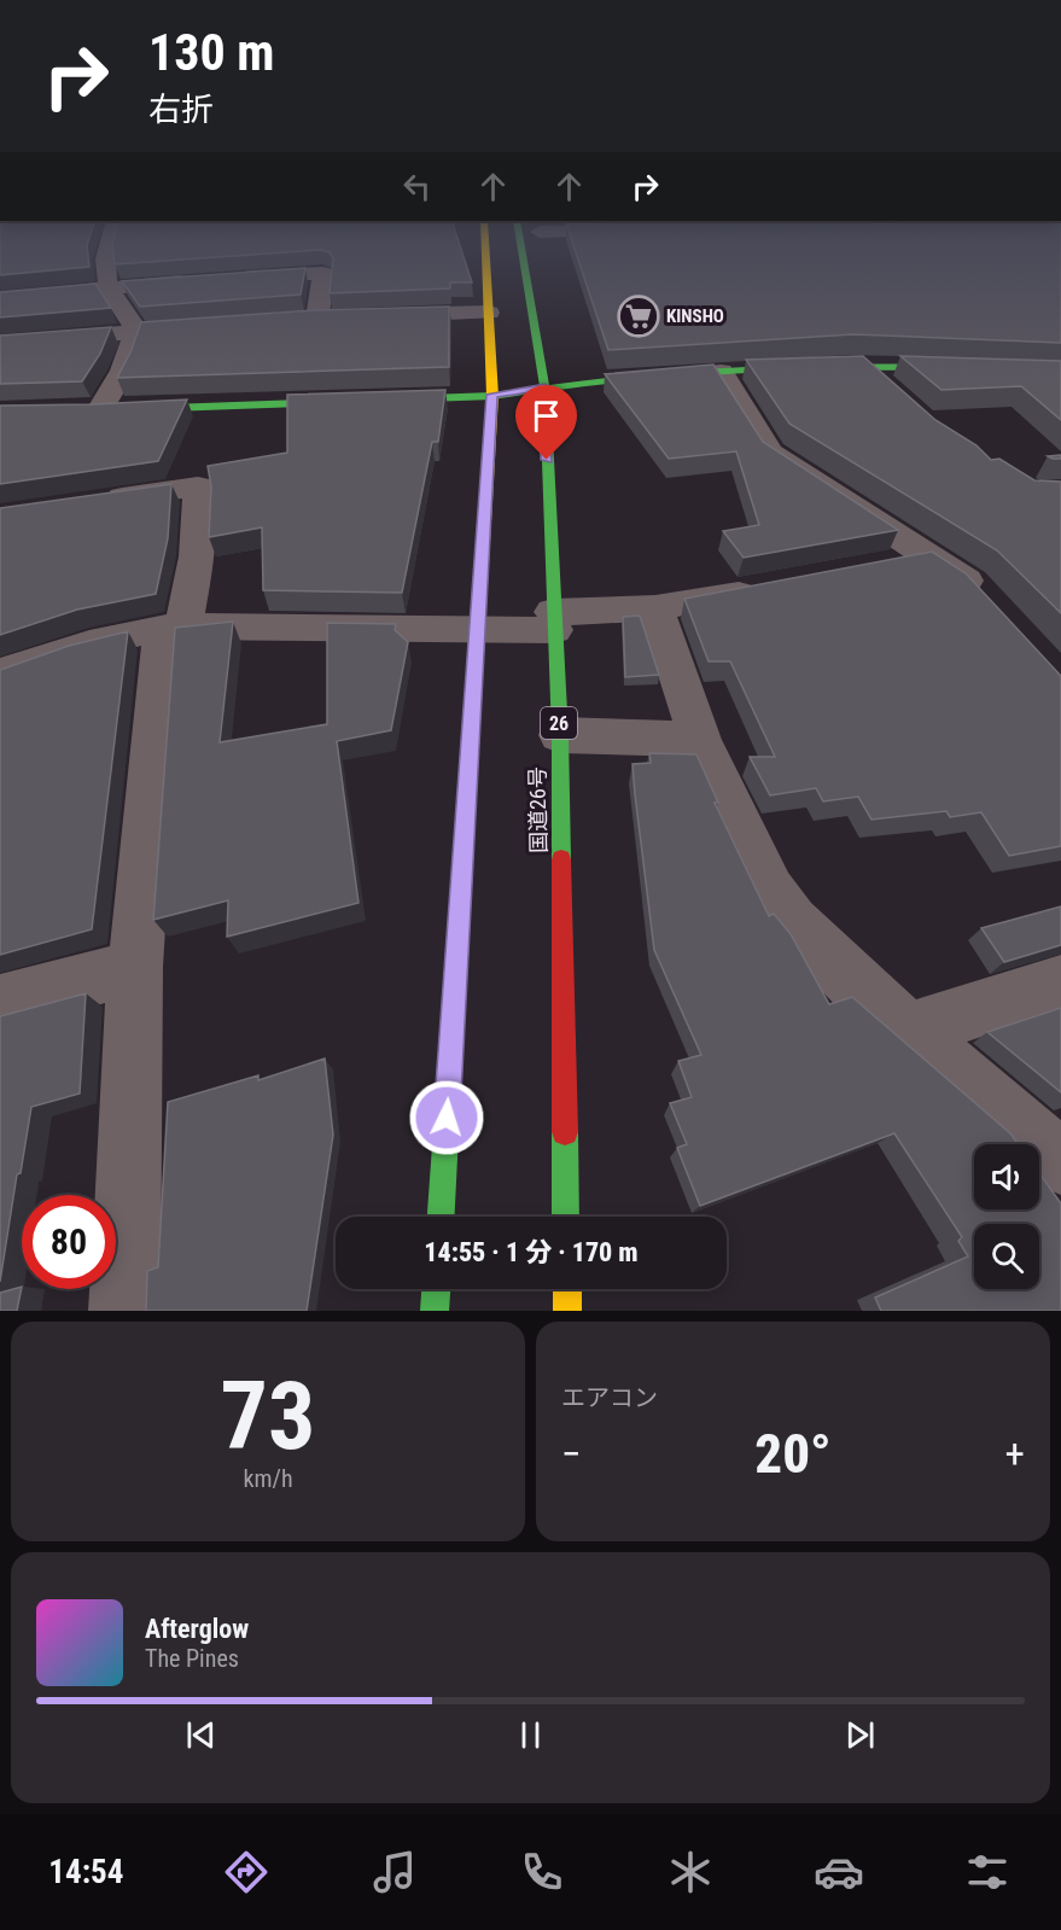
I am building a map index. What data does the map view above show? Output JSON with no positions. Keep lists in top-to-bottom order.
{
  "streets": {
    "main road": ["26", "国道26号"]
  },
  "places": {
    "supermarket": ["KINSHO"]
  },
  "page": {
    "turn": ["130 m", "右折"],
    "limit": "80",
    "trip": "14:55 · 1 分 · 170 m",
    "tile": [
      ["73", "km/h"],
      "エアコン"
    ],
    "heat": ["−", "20°", "+"],
    "song": ["Afterglow", "The Pines"],
    "tabs": "14:54"
  }
}
